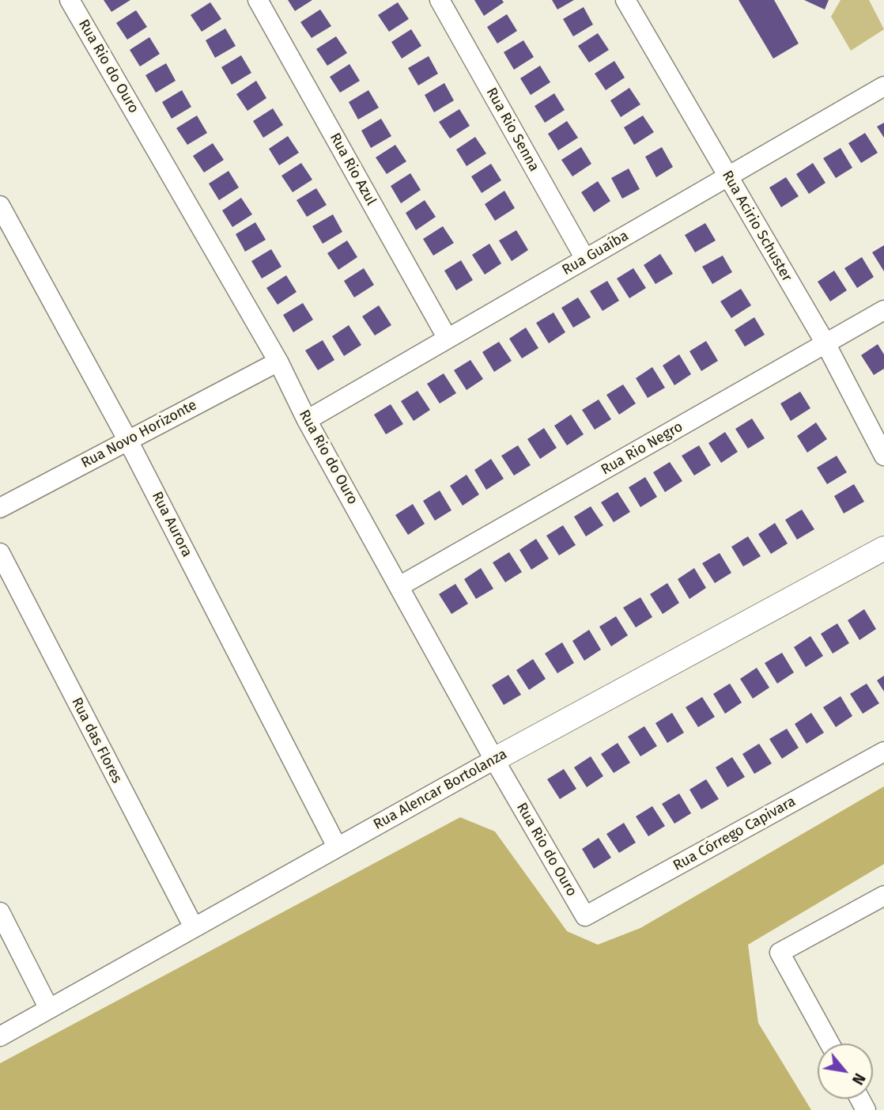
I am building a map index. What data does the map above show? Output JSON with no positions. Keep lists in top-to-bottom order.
{
  "streets": {
    "street": [
      "Rua Rio do Ouro",
      "Rua Rio Senna",
      "Rua Rio Azul",
      "Rua Acirio Schuster",
      "Rua Guaíba",
      "Rua Novo Horizonte",
      "Rua Rio Negro",
      "Rua Aurora",
      "Rua das Flores",
      "Rua Alencar Bortolanza",
      "Rua Córrego Capivara"
    ]
  },
  "crossings": [
    ["Rua Rio do Ouro", "Rua Guaíba"],
    ["Rua Rio do Ouro", "Rua Novo Horizonte"],
    ["Rua Rio do Ouro", "Rua Rio Negro"],
    ["Rua Rio do Ouro", "Rua Alencar Bortolanza"],
    ["Rua Rio do Ouro", "Rua Córrego Capivara"],
    ["Rua Rio Senna", "Rua Guaíba"],
    ["Rua Rio Azul", "Rua Guaíba"],
    ["Rua Acirio Schuster", "Rua Guaíba"],
    ["Rua Acirio Schuster", "Rua Rio Negro"],
    ["Rua Novo Horizonte", "Rua Aurora"],
    ["Rua Aurora", "Rua Alencar Bortolanza"],
    ["Rua das Flores", "Rua Alencar Bortolanza"]
  ],
  "north": "bottom right"
}
